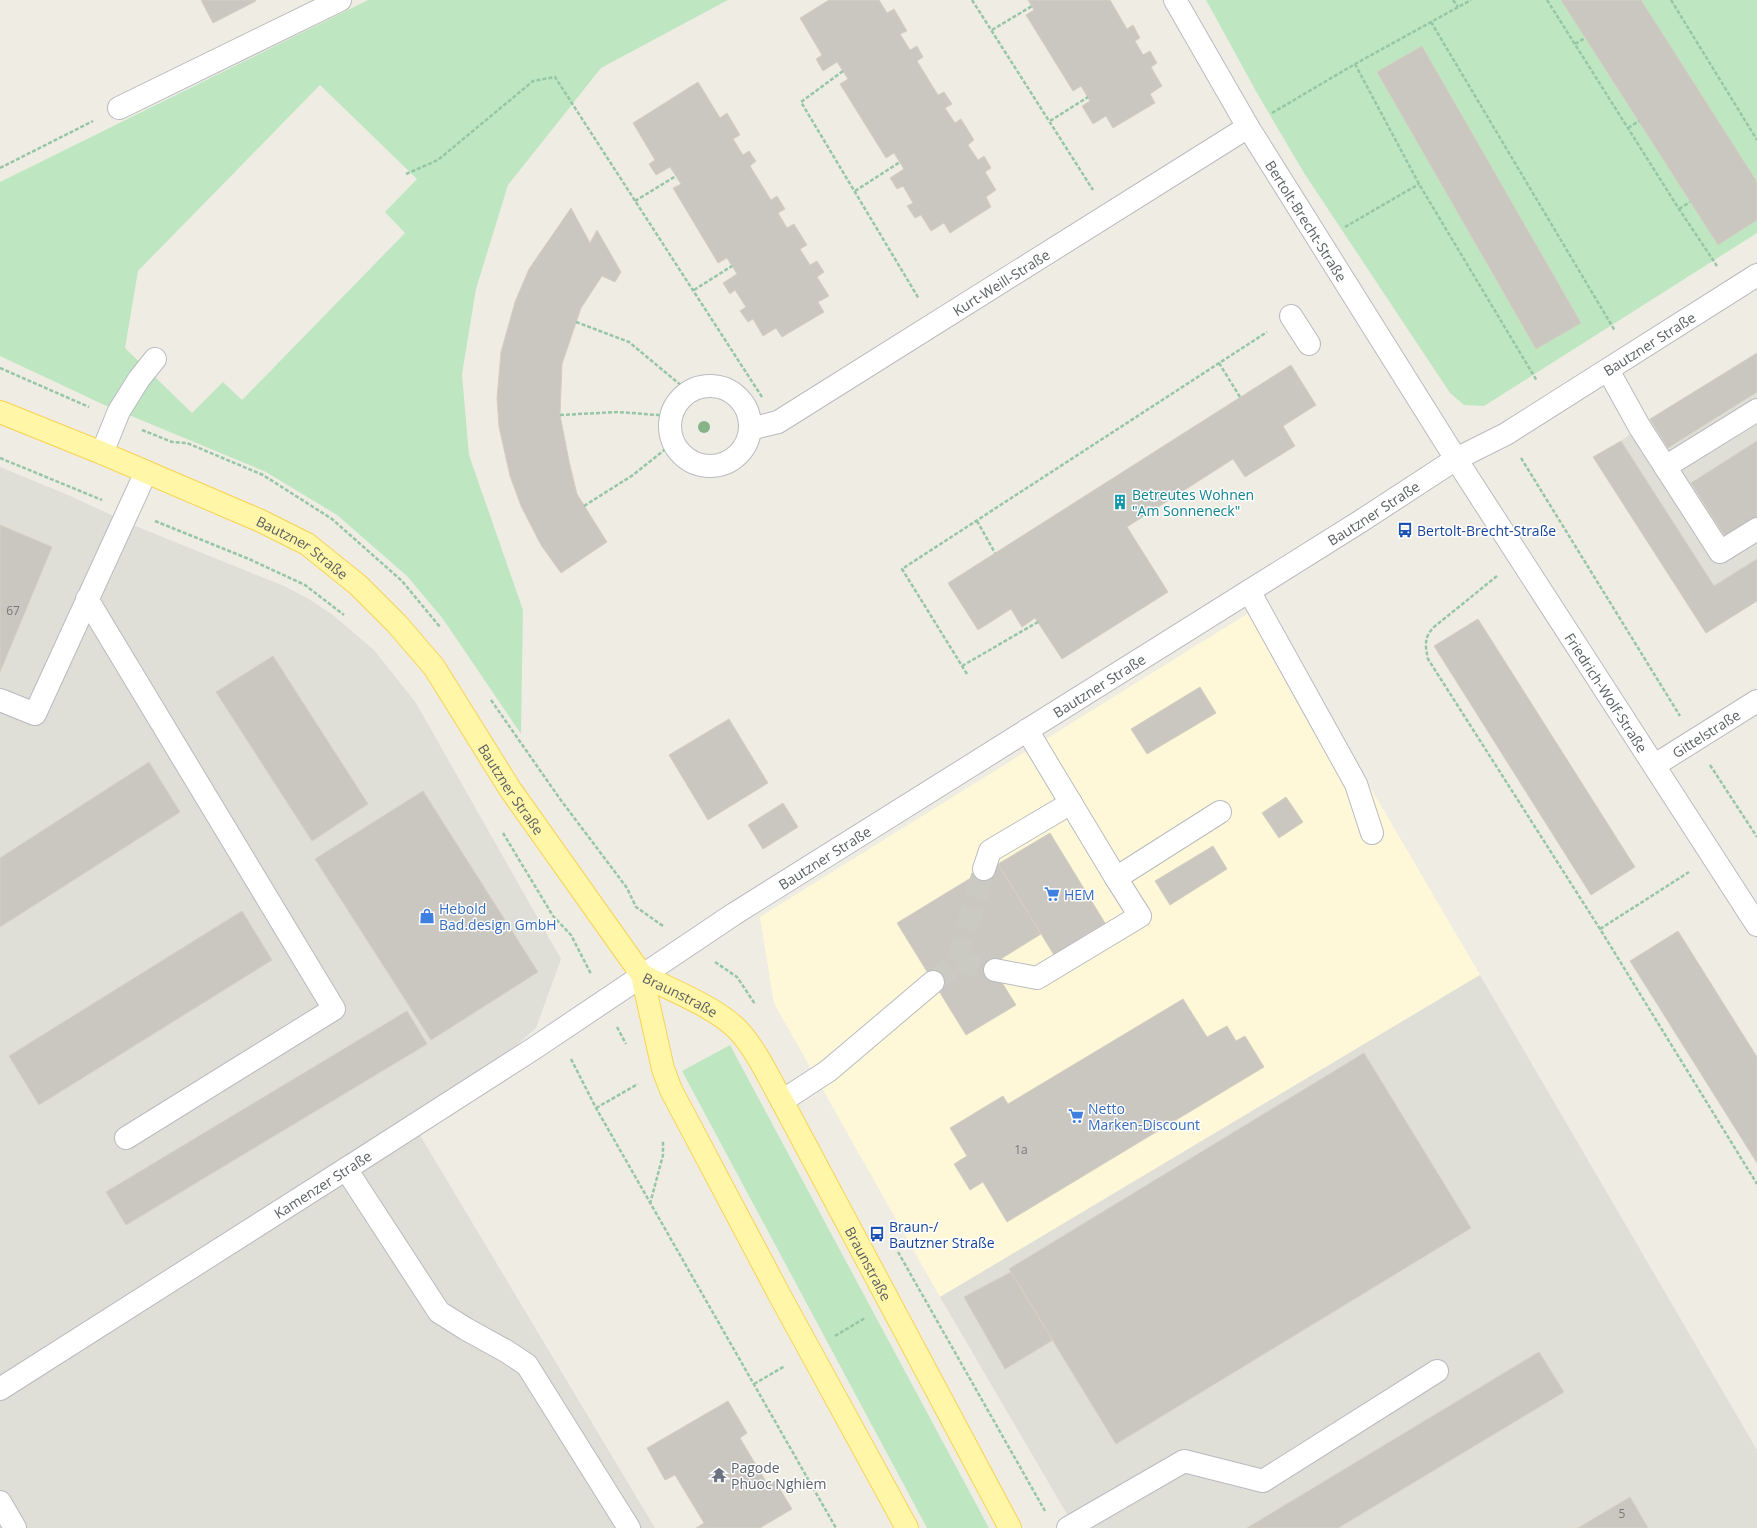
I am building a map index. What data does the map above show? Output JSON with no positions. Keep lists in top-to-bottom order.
{
  "streets": {
    "main road": ["Bautzner Straße", "Braunstraße"],
    "street": [
      "Bertolt-Brecht-Straße",
      "Kurt-Weill-Straße",
      "Friedrich-Wolf-Straße",
      "Gittelstraße",
      "Kamenzer Straße"
    ]
  },
  "crossings": [
    ["Bertolt-Brecht-Straße", "Kurt-Weill-Straße"],
    ["Bertolt-Brecht-Straße", "Bautzner Straße"],
    ["Bertolt-Brecht-Straße", "Friedrich-Wolf-Straße"],
    ["Bautzner Straße", "Friedrich-Wolf-Straße"],
    ["Bautzner Straße", "Braunstraße"],
    ["Bautzner Straße", "Kamenzer Straße"],
    ["Friedrich-Wolf-Straße", "Gittelstraße"],
    ["Braunstraße", "Kamenzer Straße"]
  ],
  "places": {
    "building": ["Betreutes Wohnen \"Am Sonneneck\""],
    "bus stop": ["Bertolt-Brecht-Straße", "Braun-/ Bautzner Straße"],
    "supermarket": ["HEM", "Netto Marken-Discount"],
    "shop": ["Hebold Bad.design GmbH"],
    "temple": ["Pagode Phuoc Nghiem"]
  },
  "house_numbers": ["67", "1a", "5"]
}
